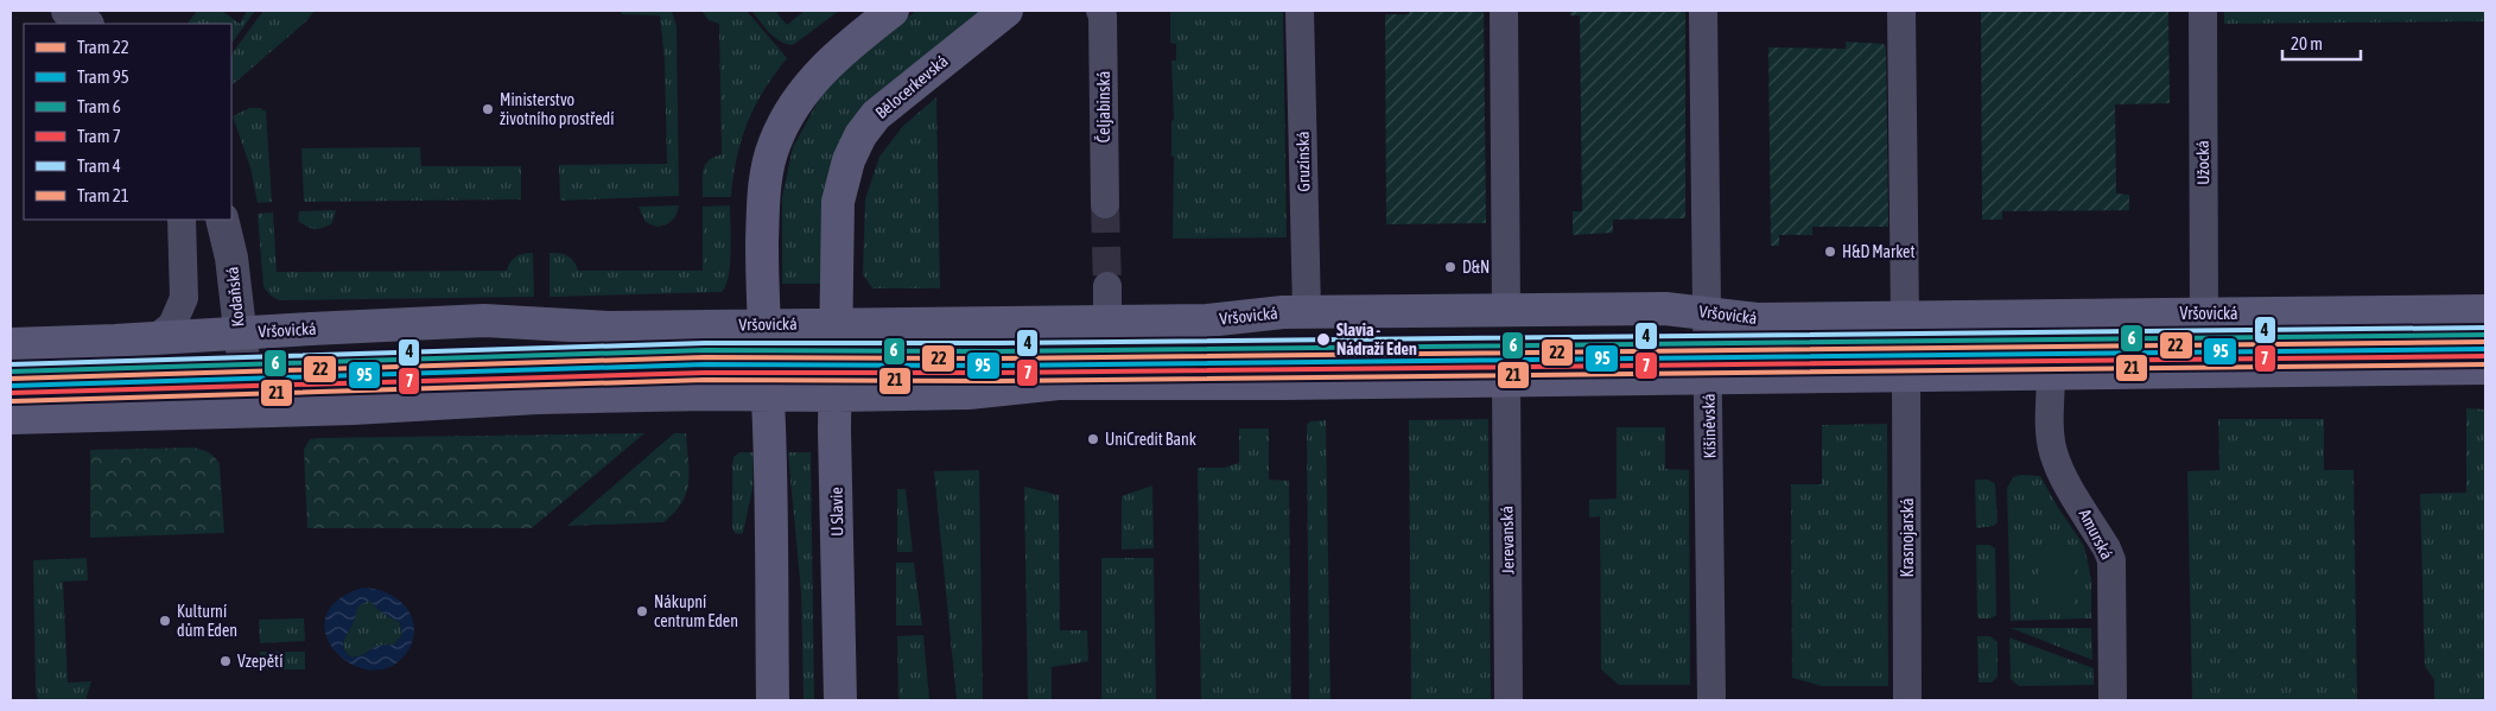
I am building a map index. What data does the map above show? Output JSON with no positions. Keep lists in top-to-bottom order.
{
  "streets": {
    "main road": ["Bělocerkevská", "Vršovická", "U Slavie"],
    "street": [
      "Čeljabinská",
      "Gruzínská",
      "Užocká",
      "Kodaňská",
      "Kišiněvská",
      "Amurská",
      "Krasnojarská",
      "Jerevanská"
    ]
  },
  "crossings": [
    ["Bělocerkevská", "Vršovická"],
    ["Bělocerkevská", "U Slavie"],
    ["Gruzínská", "Vršovická"],
    ["Užocká", "Vršovická"],
    ["Kodaňská", "Vršovická"],
    ["Vršovická", "Kišiněvská"],
    ["Vršovická", "U Slavie"]
  ],
  "places": [
    "Ministerstvo životního prostředí",
    "H&D Market",
    "D&N",
    "Slavia - Nádraží Eden",
    "UniCredit Bank",
    "Nákupní centrum Eden",
    "Kulturní dům Eden",
    "Vzepětí"
  ],
  "lines": [
    "tram line 4",
    "tram line 6",
    "tram line 22",
    "tram line 95",
    "tram line 7",
    "tram line 21"
  ],
  "legend": [
    "Tram 22",
    "Tram 95",
    "Tram 6",
    "Tram 7",
    "Tram 4",
    "Tram 21"
  ],
  "scale_bar": "20 m"
}
